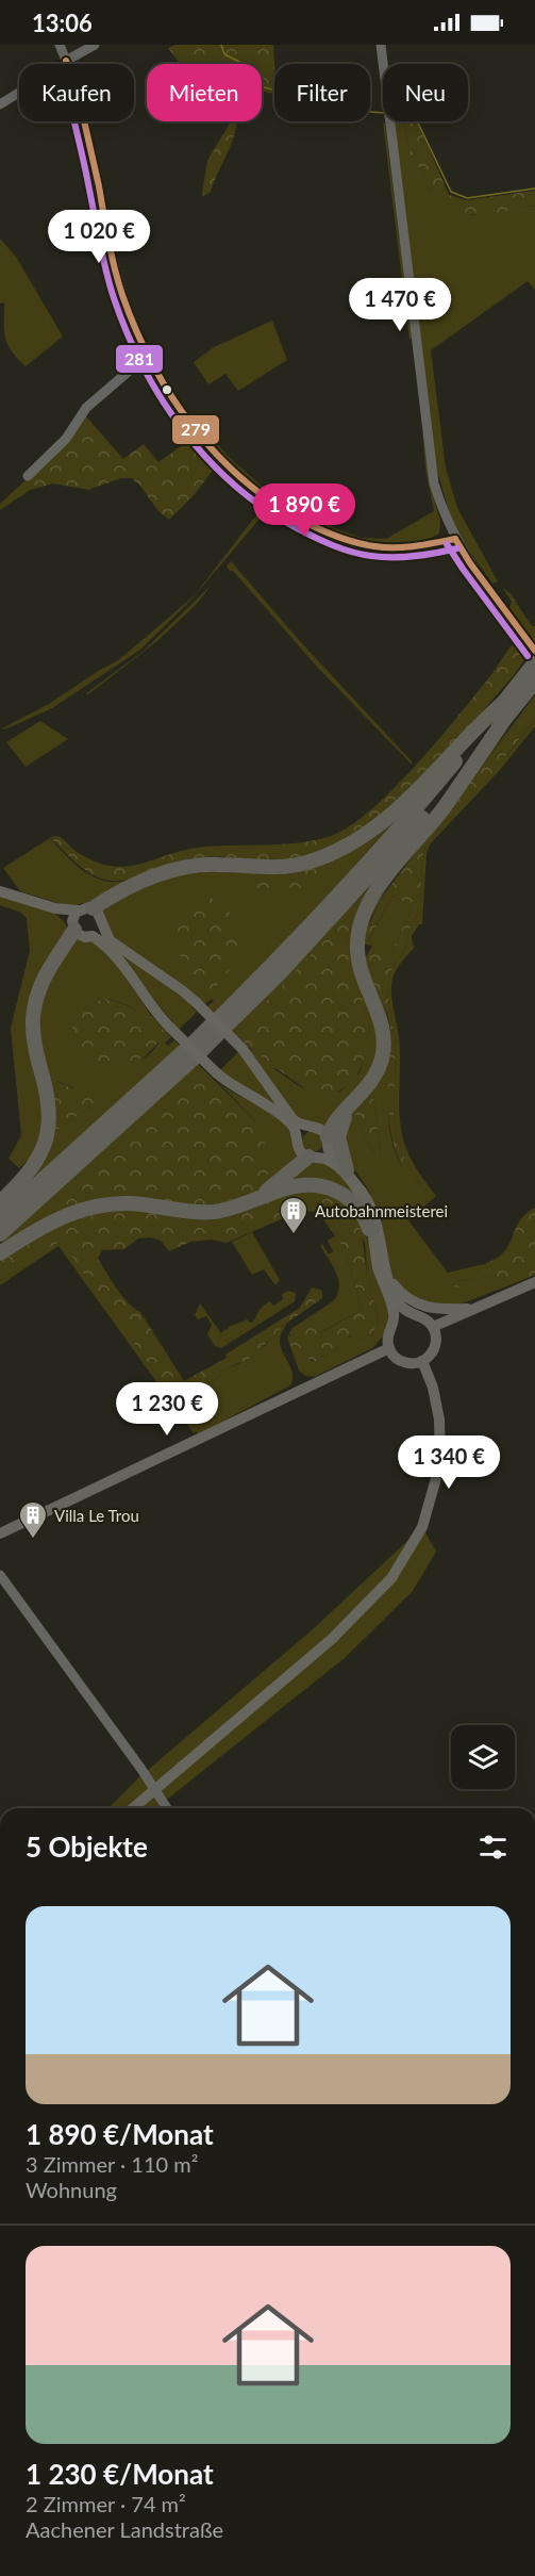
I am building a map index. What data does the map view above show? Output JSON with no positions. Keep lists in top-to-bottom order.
{
  "places": {
    "building": ["Autobahnmeisterei", "Villa Le Trou"]
  },
  "lines": ["transit line 279", "transit line 281"],
  "page": {
    "status": "13:06",
    "chip": [
      "Kaufen",
      "Mieten",
      "Filter",
      "Neu"
    ],
    "price": [
      "1 020 €",
      "1 470 €",
      "1 890 €",
      "1 230 €",
      "1 340 €"
    ],
    "heading": "5 Objekte",
    "list": [
      {
        "name": "1 890 €/Monat",
        "note": "3 Zimmer · 110 m² · Wohnung"
      },
      {
        "name": "1 230 €/Monat",
        "note": "2 Zimmer · 74 m² · Aachener Landstraße"
      }
    ]
  }
}
